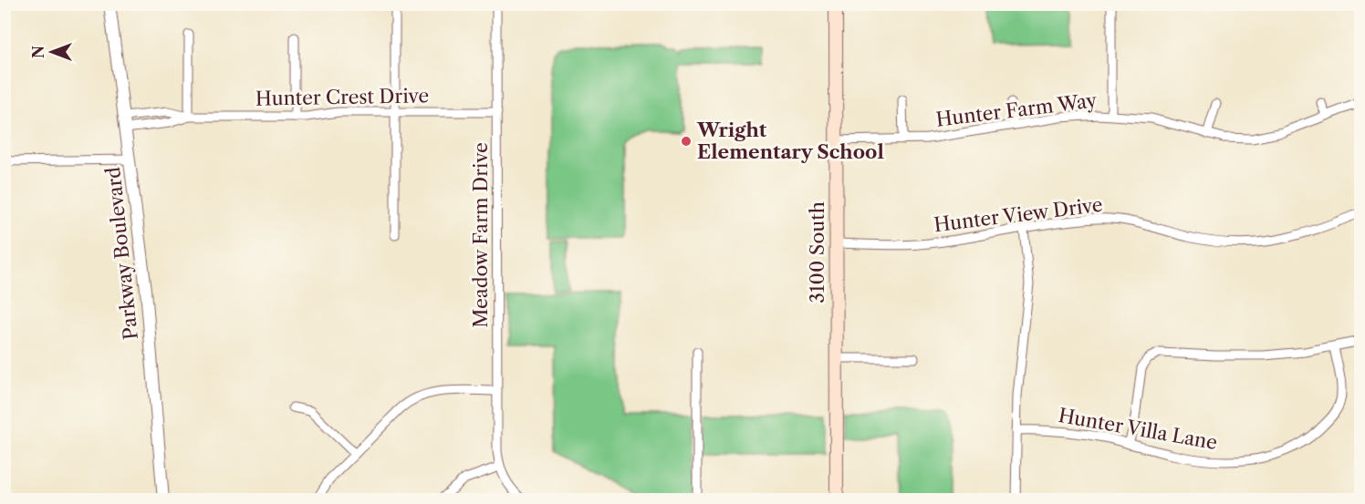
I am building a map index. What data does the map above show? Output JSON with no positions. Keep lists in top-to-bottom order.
{
  "streets": {
    "main road": ["3100 South"],
    "street": [
      "Hunter Crest Drive",
      "Hunter Farm Way",
      "Hunter View Drive",
      "Meadow Farm Drive",
      "Parkway Boulevard",
      "Hunter Villa Lane"
    ]
  },
  "crossings": [
    ["Hunter Crest Drive", "Meadow Farm Drive"],
    ["Hunter Crest Drive", "Parkway Boulevard"],
    ["Hunter Farm Way", "3100 South"],
    ["Hunter View Drive", "3100 South"]
  ],
  "places": ["Wright Elementary School"],
  "north": "left"
}
